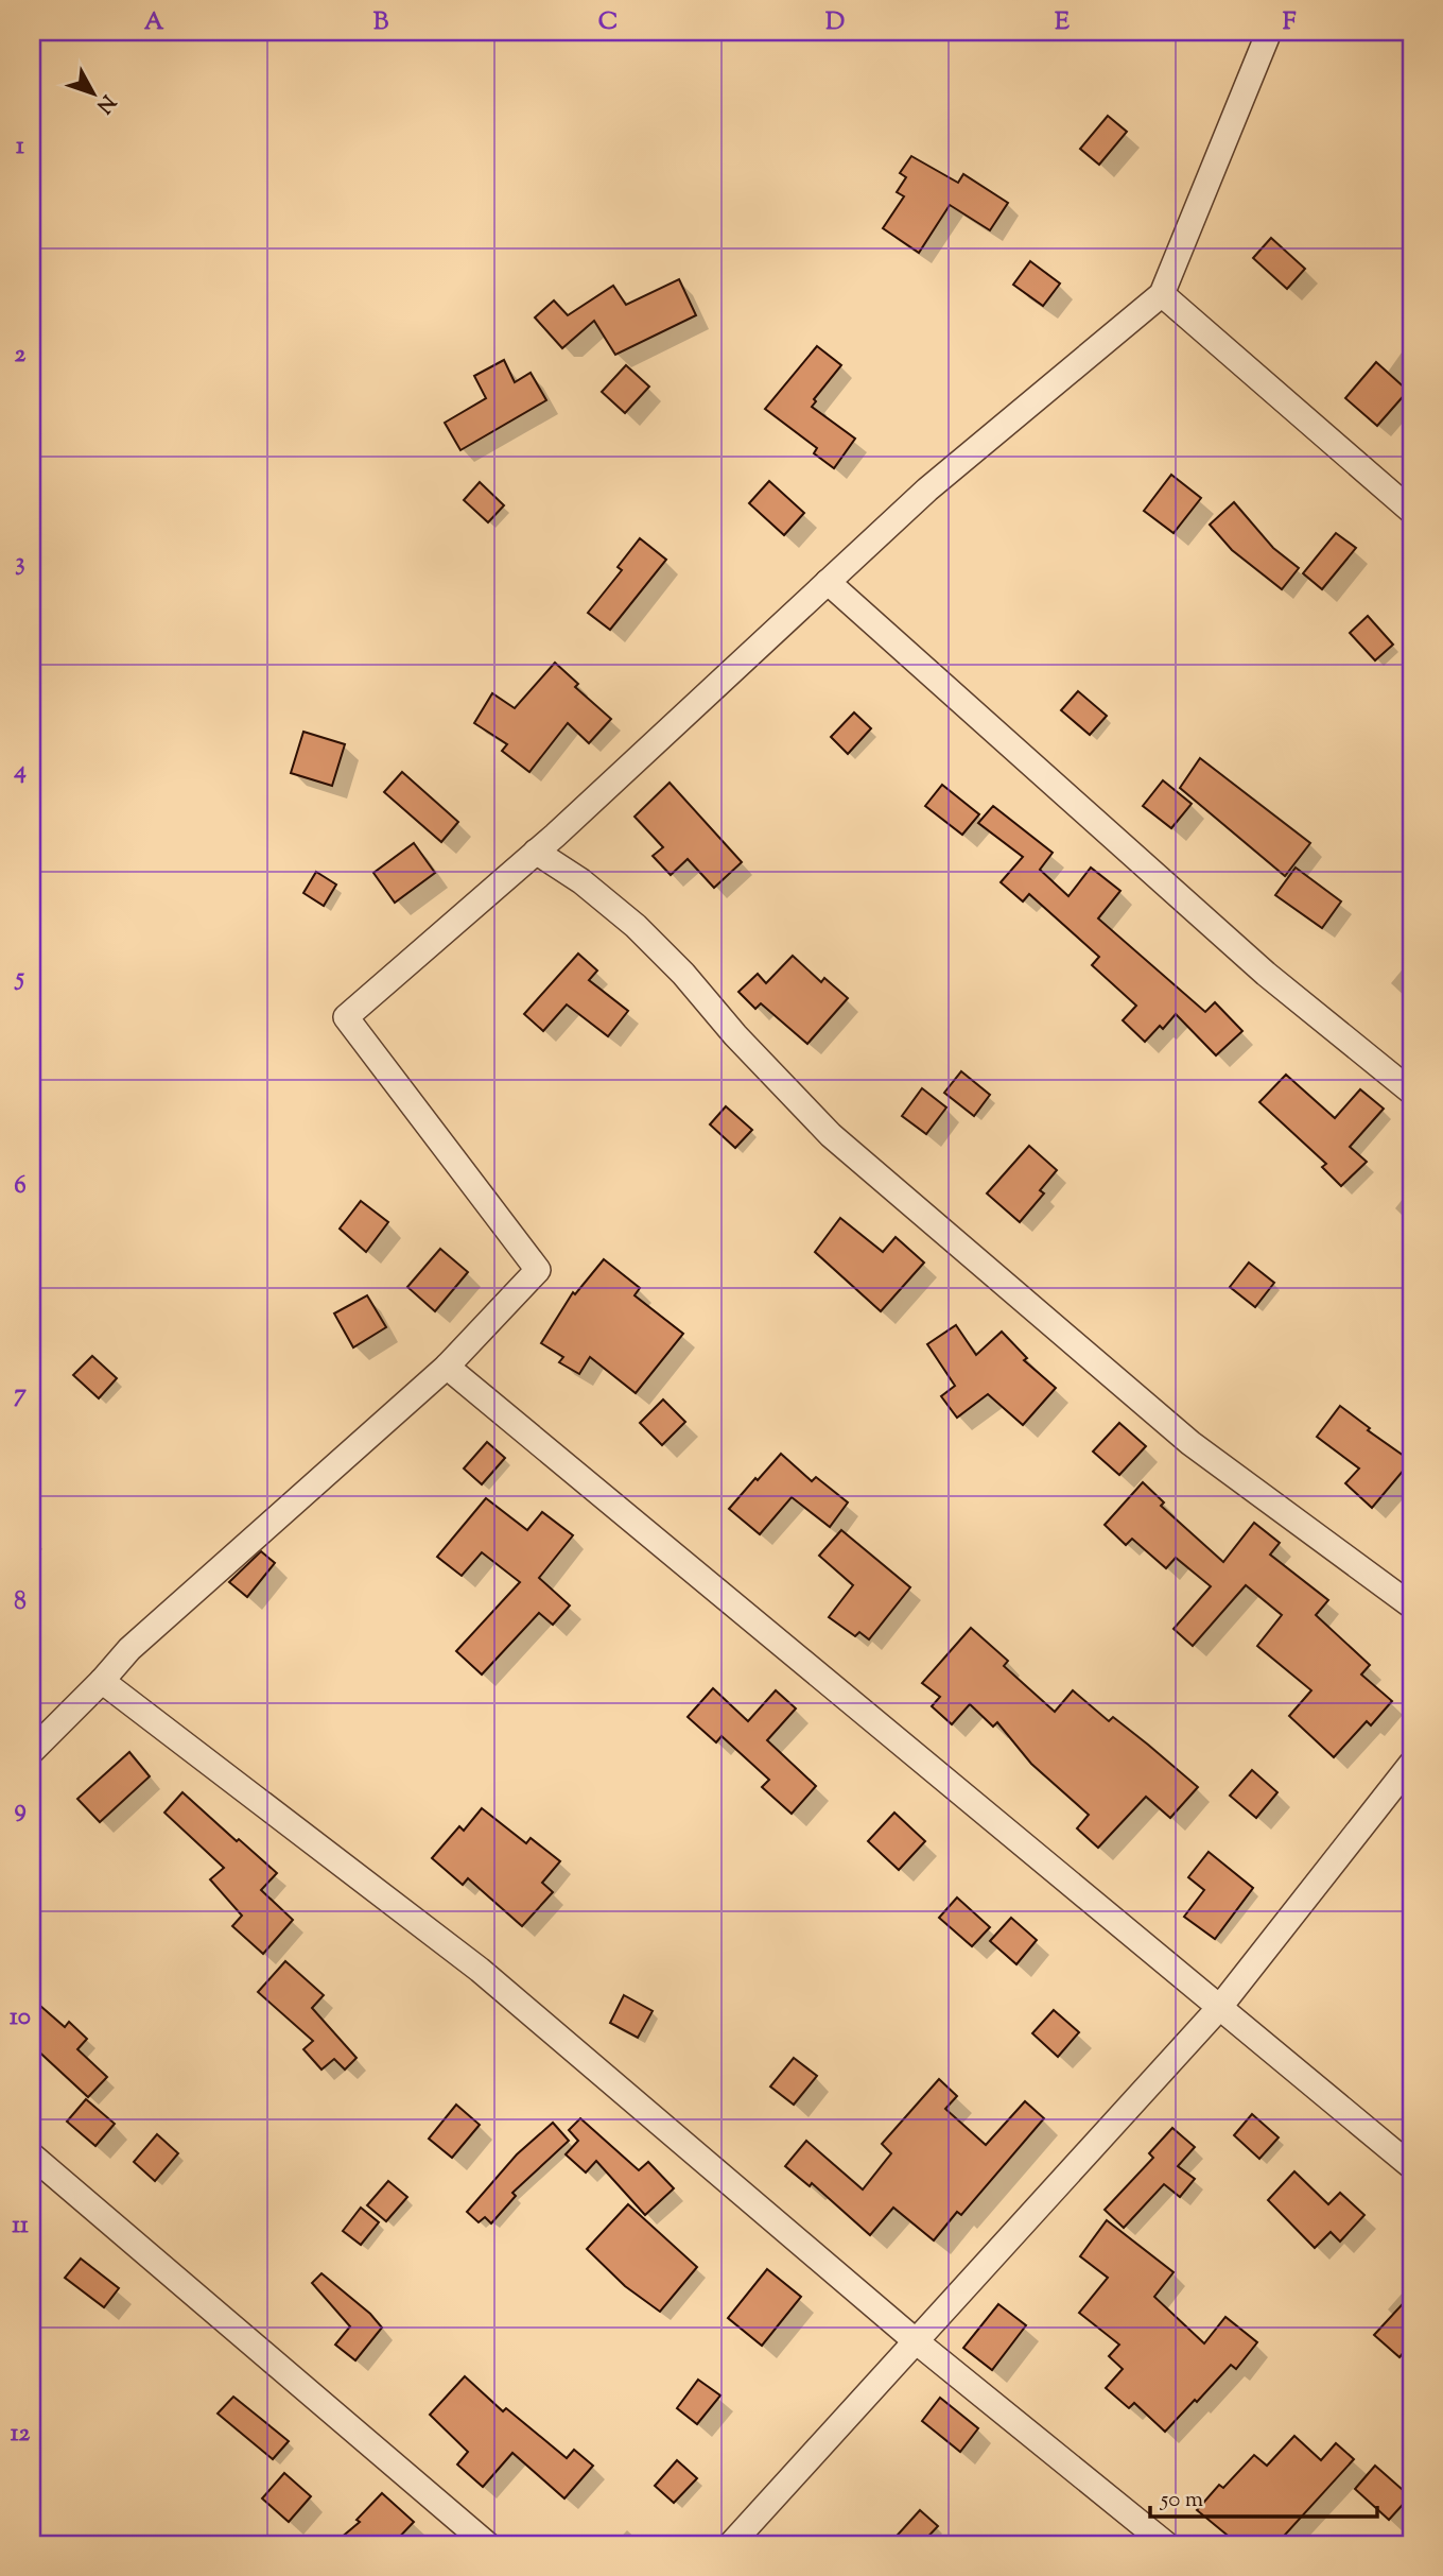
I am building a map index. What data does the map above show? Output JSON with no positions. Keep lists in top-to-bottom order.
{
  "scale_bar": "50 m",
  "north": "bottom right",
  "grid": {
    "columns": [
      "A",
      "B",
      "C",
      "D",
      "E",
      "F"
    ],
    "rows": [
      "1",
      "2",
      "3",
      "4",
      "5",
      "6",
      "7",
      "8",
      "9",
      "10",
      "11",
      "12"
    ]
  }
}
